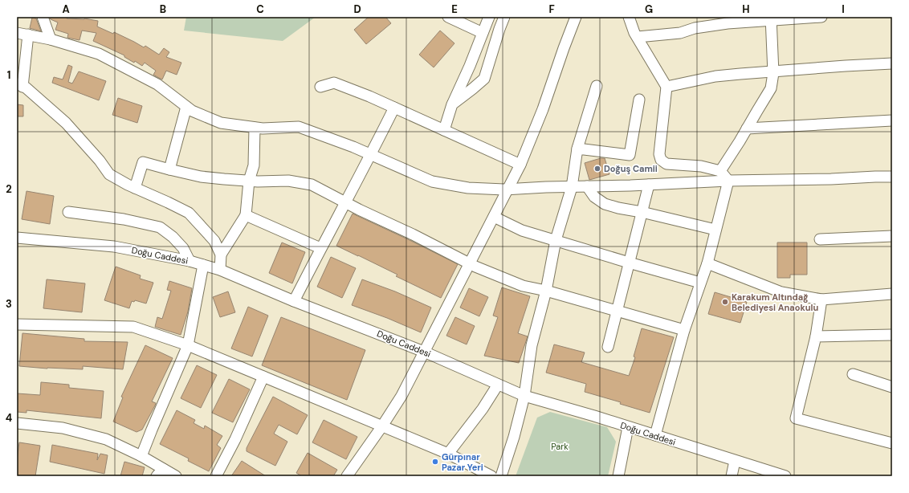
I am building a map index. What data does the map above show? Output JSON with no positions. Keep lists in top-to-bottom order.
{
  "streets": {
    "street": ["Doğu Caddesi"]
  },
  "parks": ["Park"],
  "places": ["Doğuş Camii", "Karakum Altındağ Belediyesi Anaokulu", "Gürpınar Pazar Yeri"],
  "grid": {
    "columns": [
      "A",
      "B",
      "C",
      "D",
      "E",
      "F",
      "G",
      "H",
      "I"
    ],
    "rows": [
      "1",
      "2",
      "3",
      "4"
    ]
  }
}
